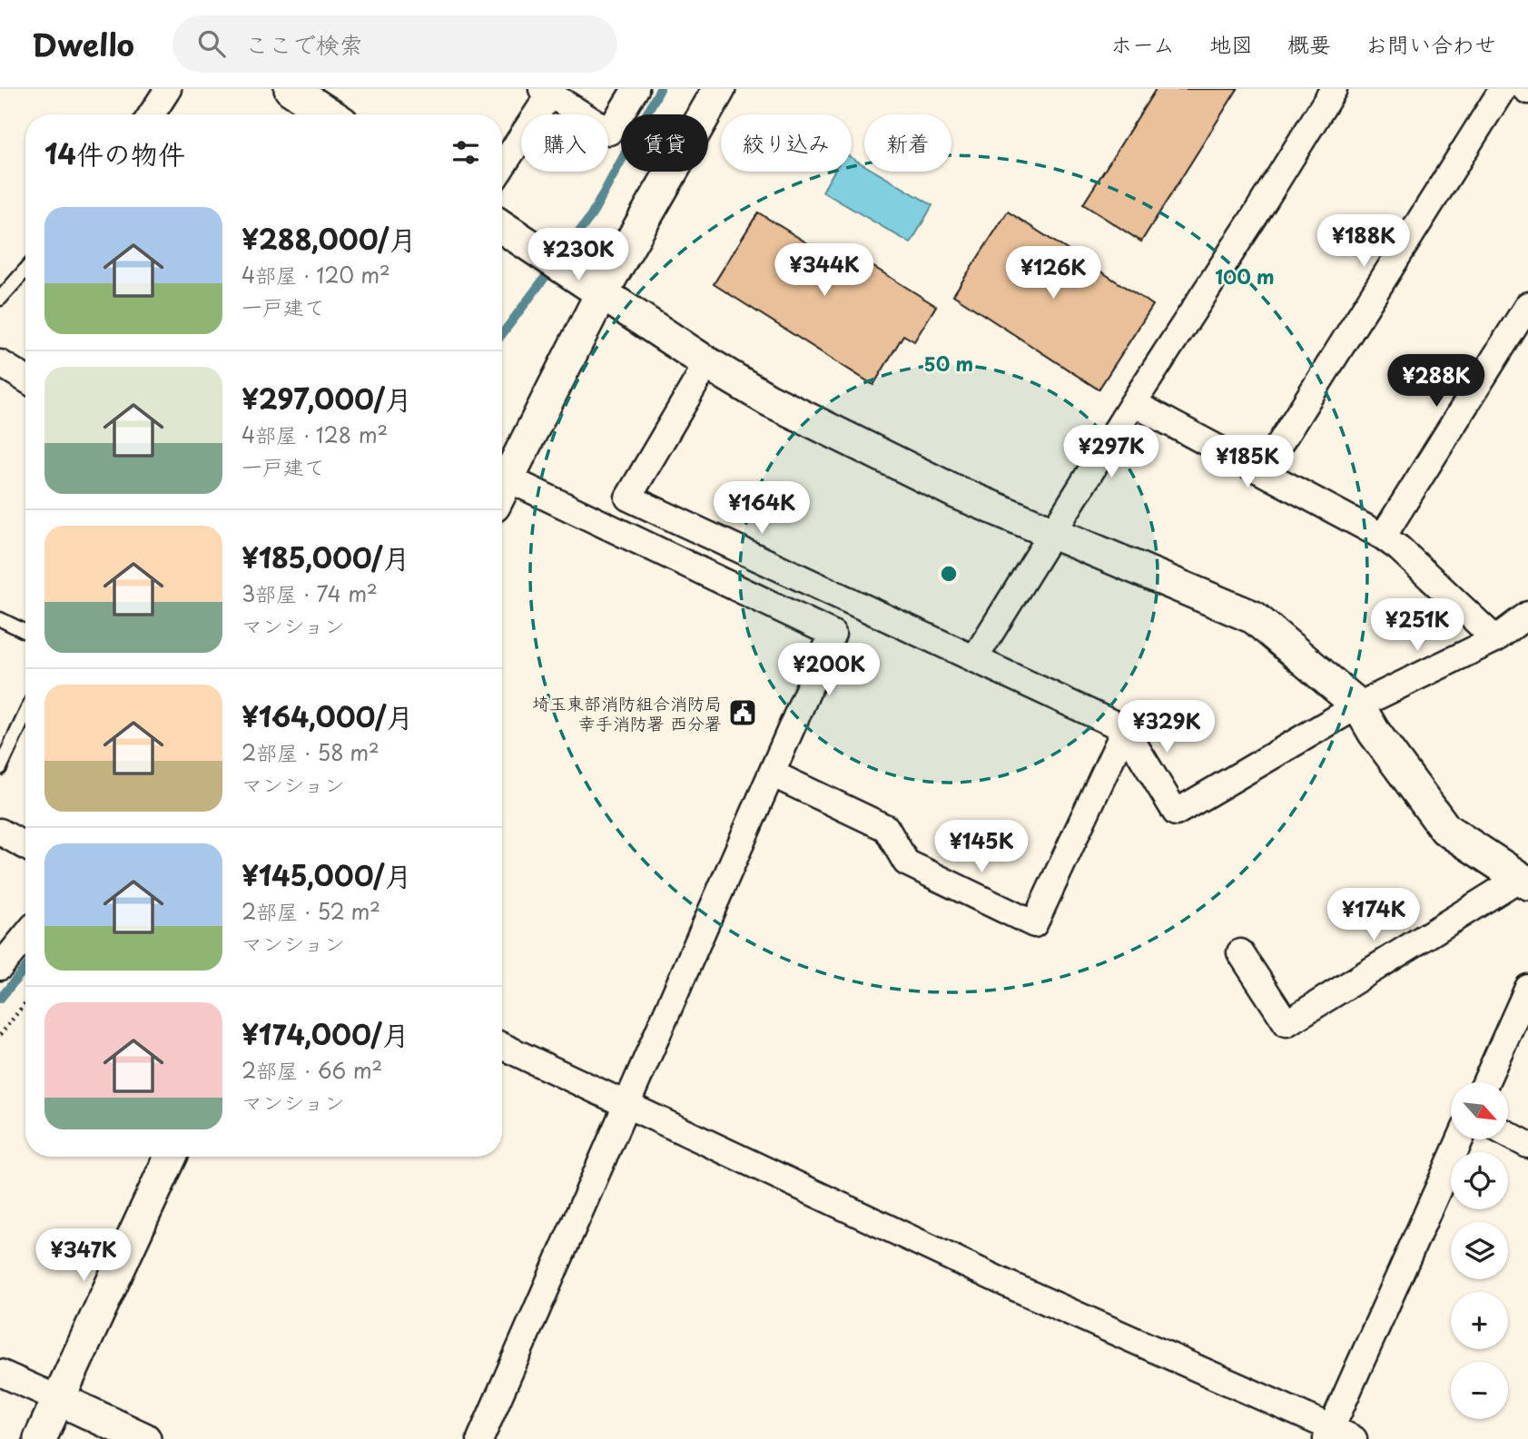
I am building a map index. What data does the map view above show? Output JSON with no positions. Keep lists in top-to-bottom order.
{
  "places": {
    "public building": ["埼玉東部消防組合消防局 幸手消防署 西分署"]
  },
  "north": "bottom right",
  "page": {
    "header": "Dwello",
    "search": "ここで検索",
    "nav": [
      "ホーム",
      "地図",
      "概要",
      "お問い合わせ"
    ],
    "chip": [
      "購入",
      "賃貸",
      "絞り込み",
      "新着"
    ],
    "heading": "14件の物件",
    "list": [
      {
        "name": "¥288,000/月",
        "note": "4部屋 · 120 m² · 一戸建て"
      },
      {
        "name": "¥297,000/月",
        "note": "4部屋 · 128 m² · 一戸建て"
      },
      {
        "name": "¥185,000/月",
        "note": "3部屋 · 74 m² · マンション"
      },
      {
        "name": "¥164,000/月",
        "note": "2部屋 · 58 m² · マンション"
      },
      {
        "name": "¥145,000/月",
        "note": "2部屋 · 52 m² · マンション"
      },
      {
        "name": "¥174,000/月",
        "note": "2部屋 · 66 m² · マンション"
      }
    ],
    "price": [
      "¥188K",
      "¥230K",
      "¥344K",
      "¥126K",
      "¥288K",
      "¥297K",
      "¥185K",
      "¥164K",
      "¥251K",
      "¥200K",
      "¥329K",
      "¥145K",
      "¥174K",
      "¥347K"
    ],
    "map_buttons": ["+", "−"]
  },
  "rings": ["100 m", "50 m"]
}
